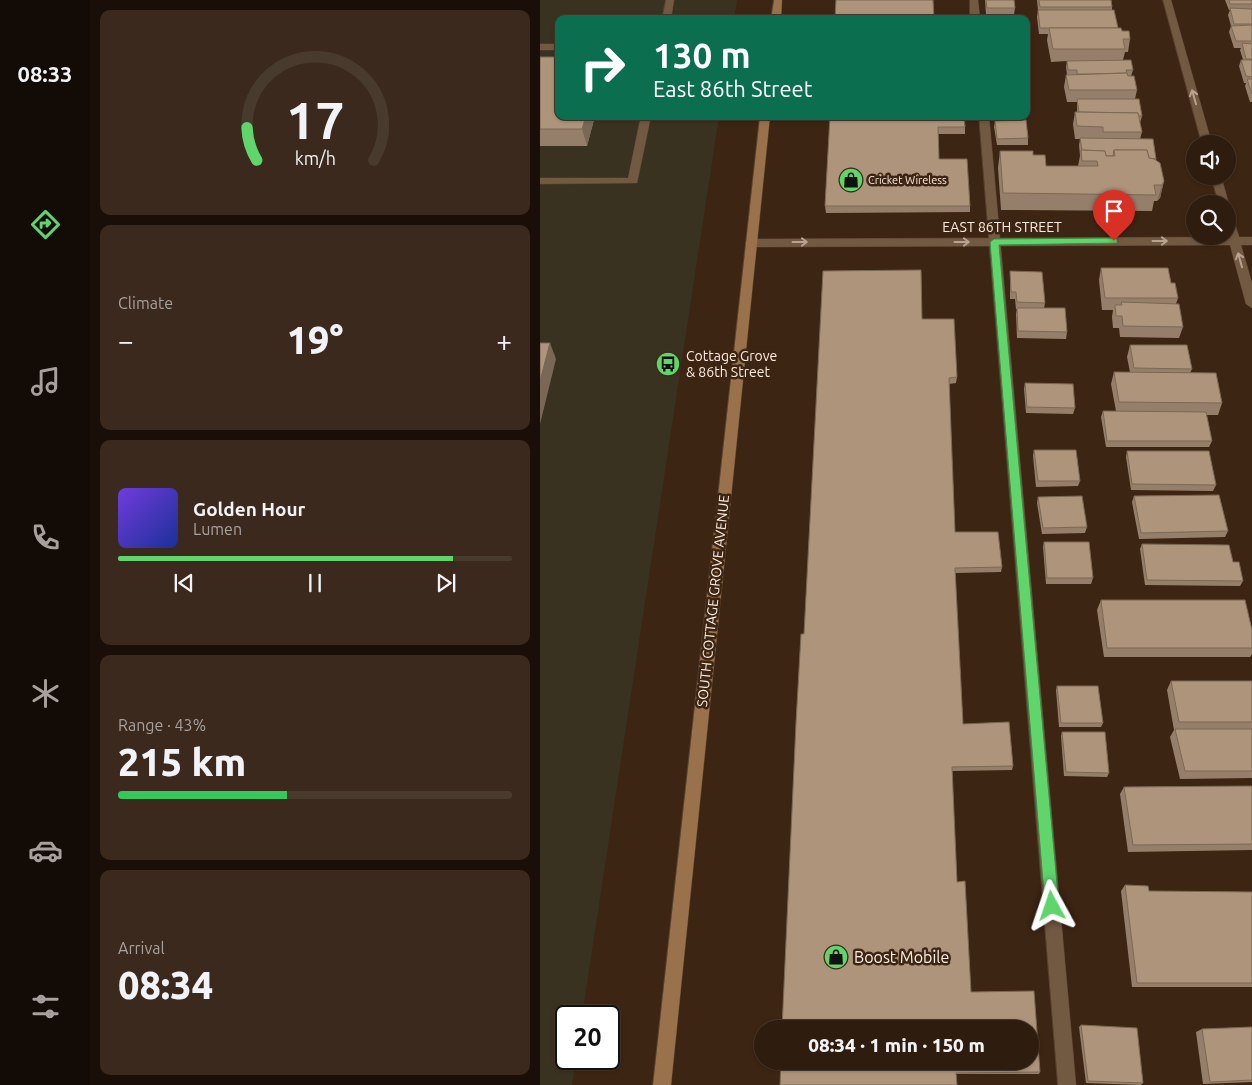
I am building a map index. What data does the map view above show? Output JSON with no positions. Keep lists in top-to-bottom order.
{
  "streets": {
    "main road": ["SOUTH COTTAGE GROVE AVENUE"],
    "street": ["EAST 86TH STREET"]
  },
  "crossings": [
    ["EAST 86TH STREET", "SOUTH COTTAGE GROVE AVENUE"]
  ],
  "one_way": ["EAST 86TH STREET"],
  "places": {
    "shop": ["Cricket Wireless", "Boost Mobile"],
    "bus stop": ["Cottage Grove & 86th Street"]
  },
  "page": {
    "tabs": "08:33",
    "turn": ["130 m", "East 86th Street"],
    "tile": [
      "Climate",
      ["Range · 43%", "215 km"],
      ["Arrival", "08:34"]
    ],
    "heat": ["−", "19°", "+"],
    "song": ["Golden Hour", "Lumen"],
    "limit": "20",
    "trip": "08:34 · 1 min · 150 m",
    "gauge": ["17", "km/h"]
  }
}
